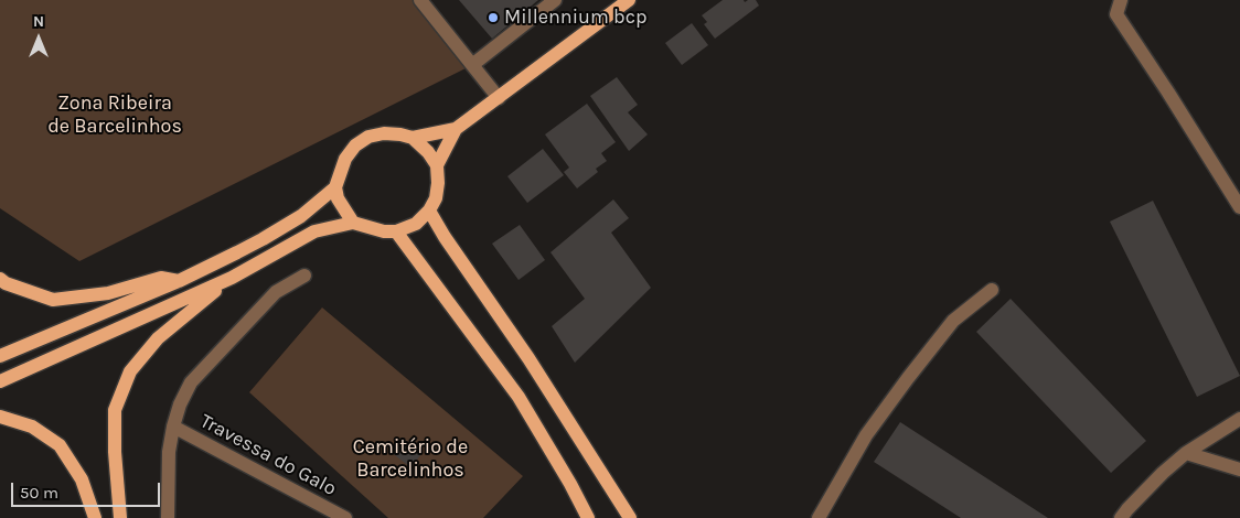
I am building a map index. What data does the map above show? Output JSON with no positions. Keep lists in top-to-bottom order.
{
  "streets": {
    "street": ["Travessa do Galo"]
  },
  "parks": ["Zona Ribeira de Barcelinhos", "Cemitério de Barcelinhos"],
  "places": ["Millennium bcp"],
  "scale_bar": "50 m",
  "north": "top"
}
